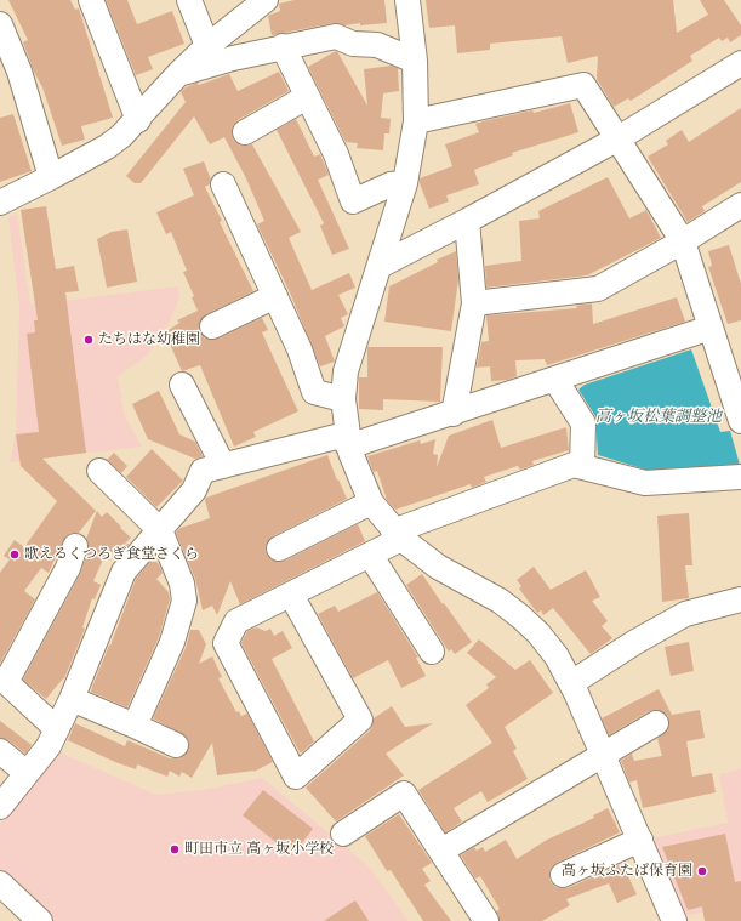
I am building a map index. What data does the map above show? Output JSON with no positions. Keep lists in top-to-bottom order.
{
  "water": ["高ヶ坂松葉調整池"],
  "places": [
    "たちはな幼稚園",
    "歌えるくつろぎ食堂さくら",
    "町田市立 高ヶ坂小学校",
    "高ヶ坂ふたば保育園"
  ]
}
